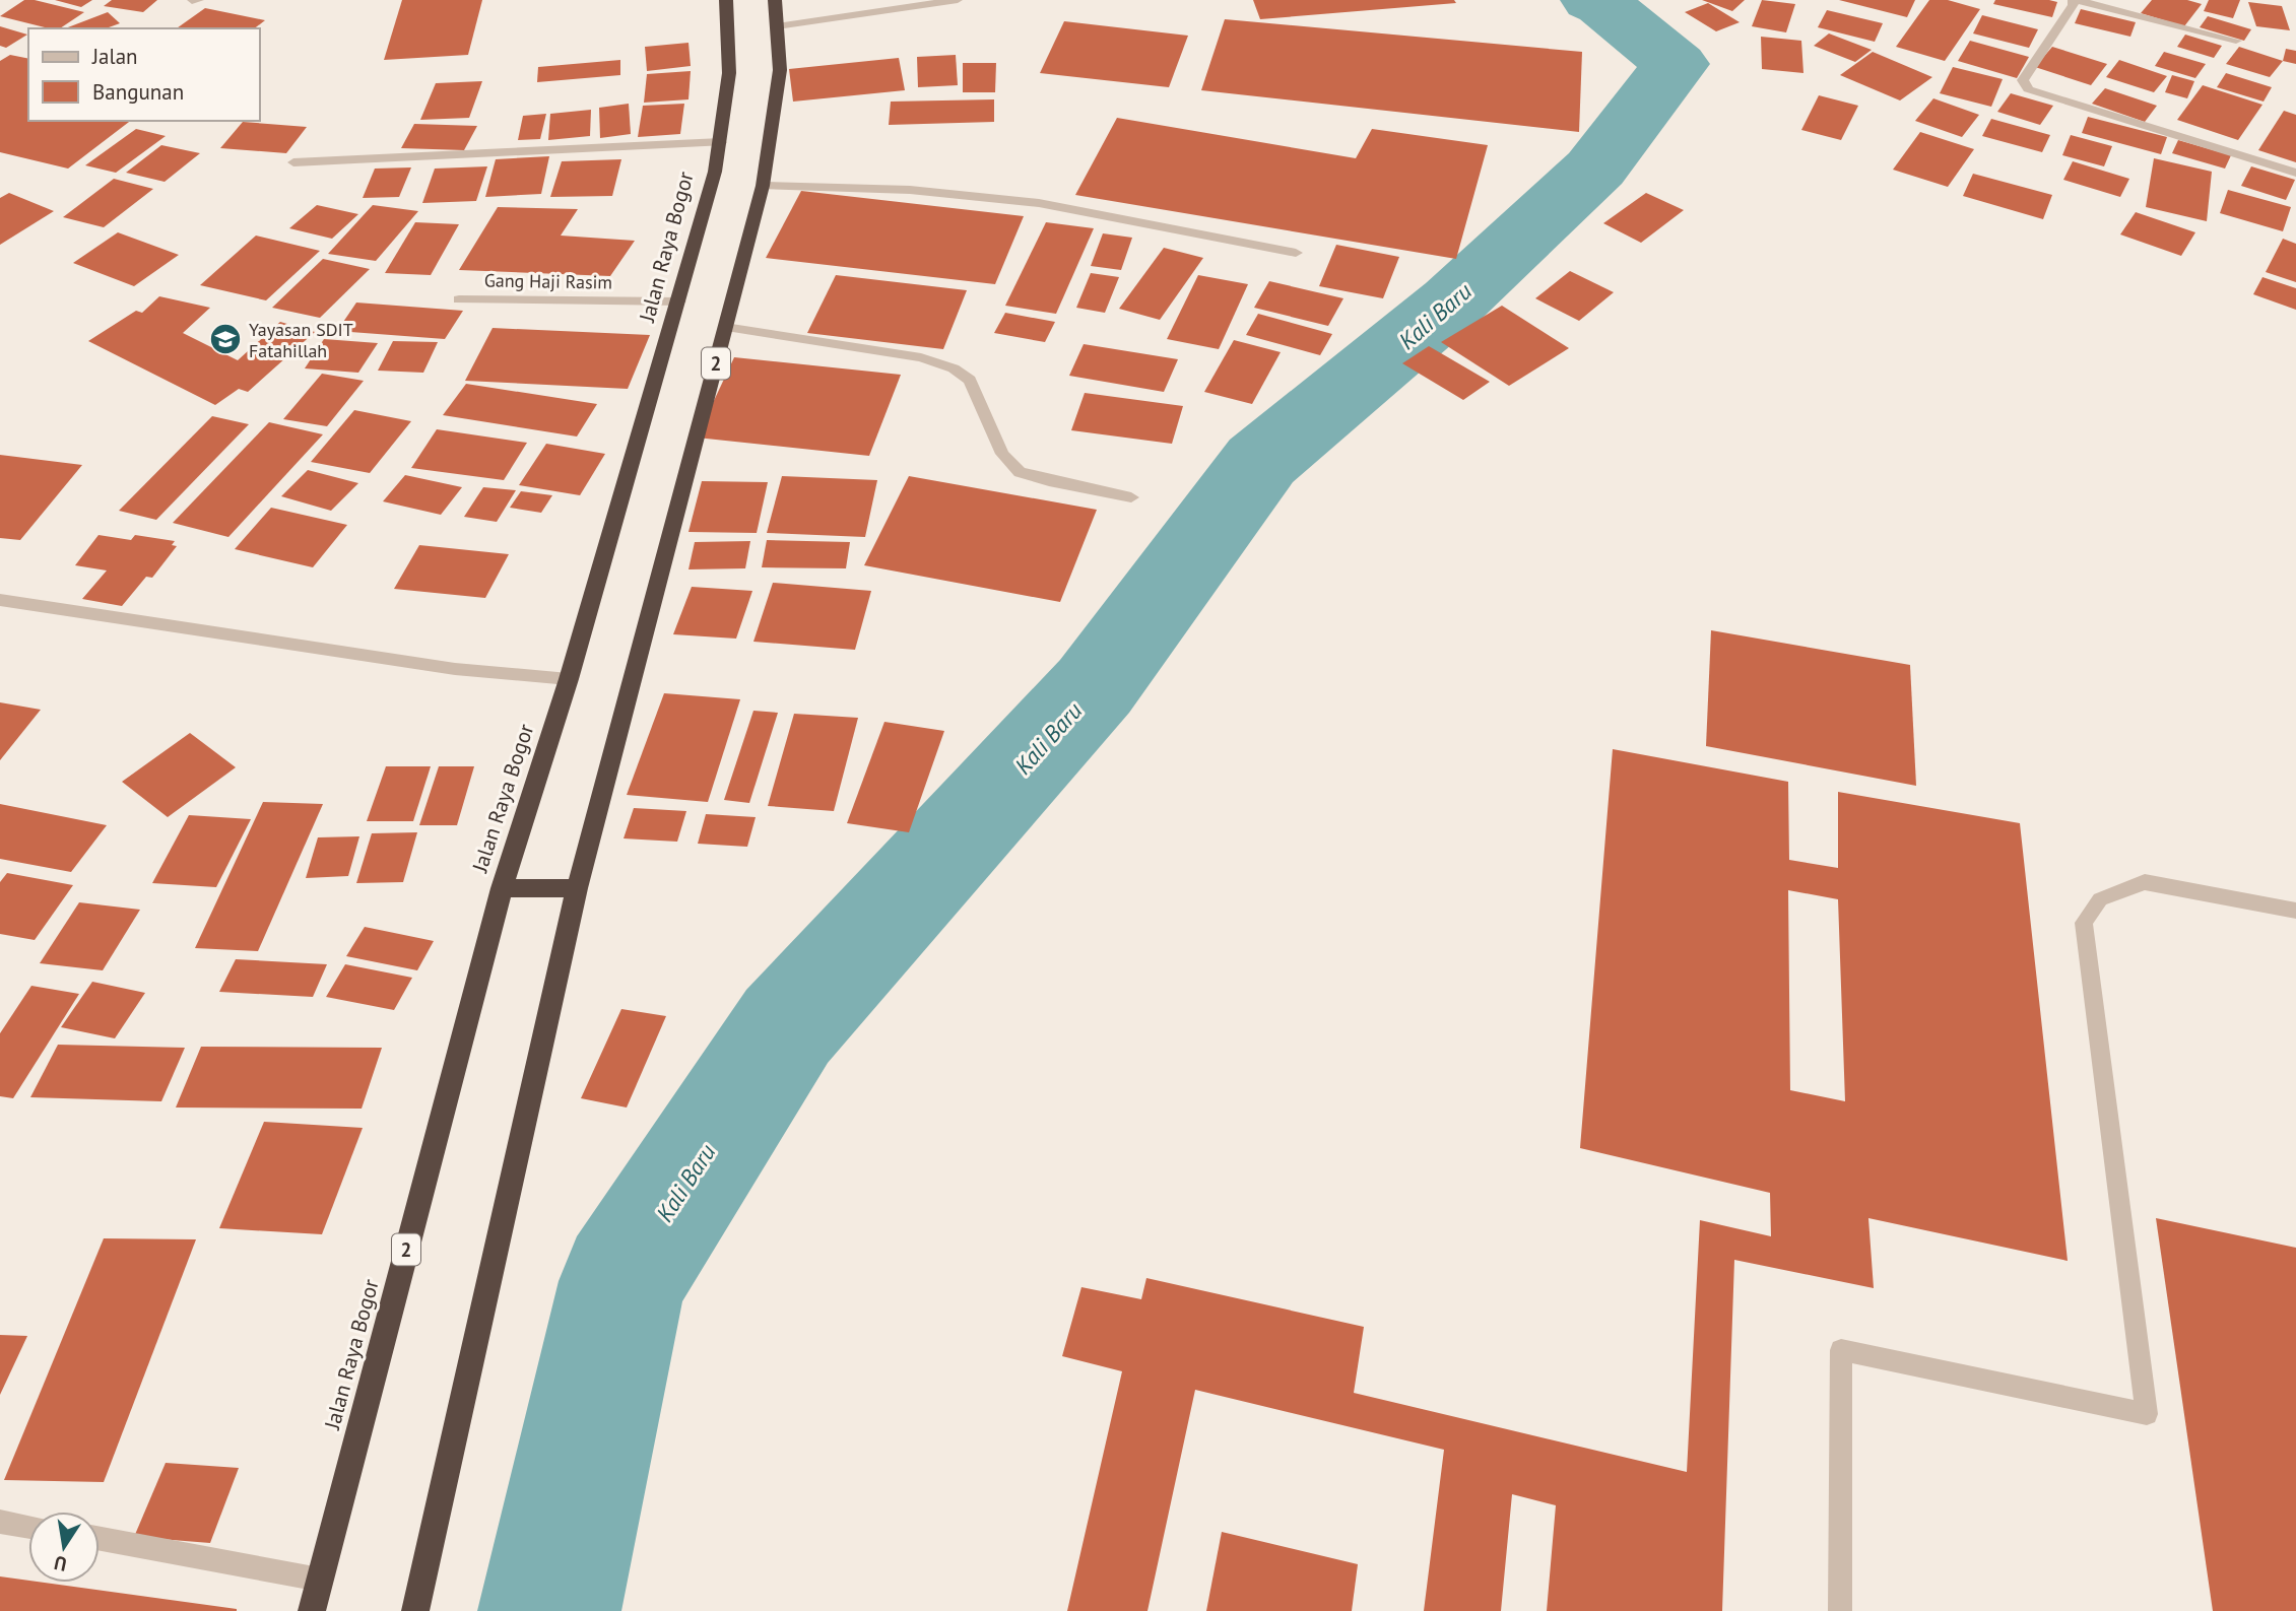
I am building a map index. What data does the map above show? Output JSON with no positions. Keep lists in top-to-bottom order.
{
  "streets": {
    "highway": ["Jalan Raya Bogor", "2"],
    "street": ["Gang Haji Rasim"]
  },
  "crossings": [
    ["Jalan Raya Bogor", "Gang Haji Rasim"]
  ],
  "water": ["Kali Baru"],
  "places": {
    "school or university": ["Yayasan SDIT Fatahillah"]
  },
  "legend": ["Jalan", "Bangunan"],
  "north": "bottom"
}
